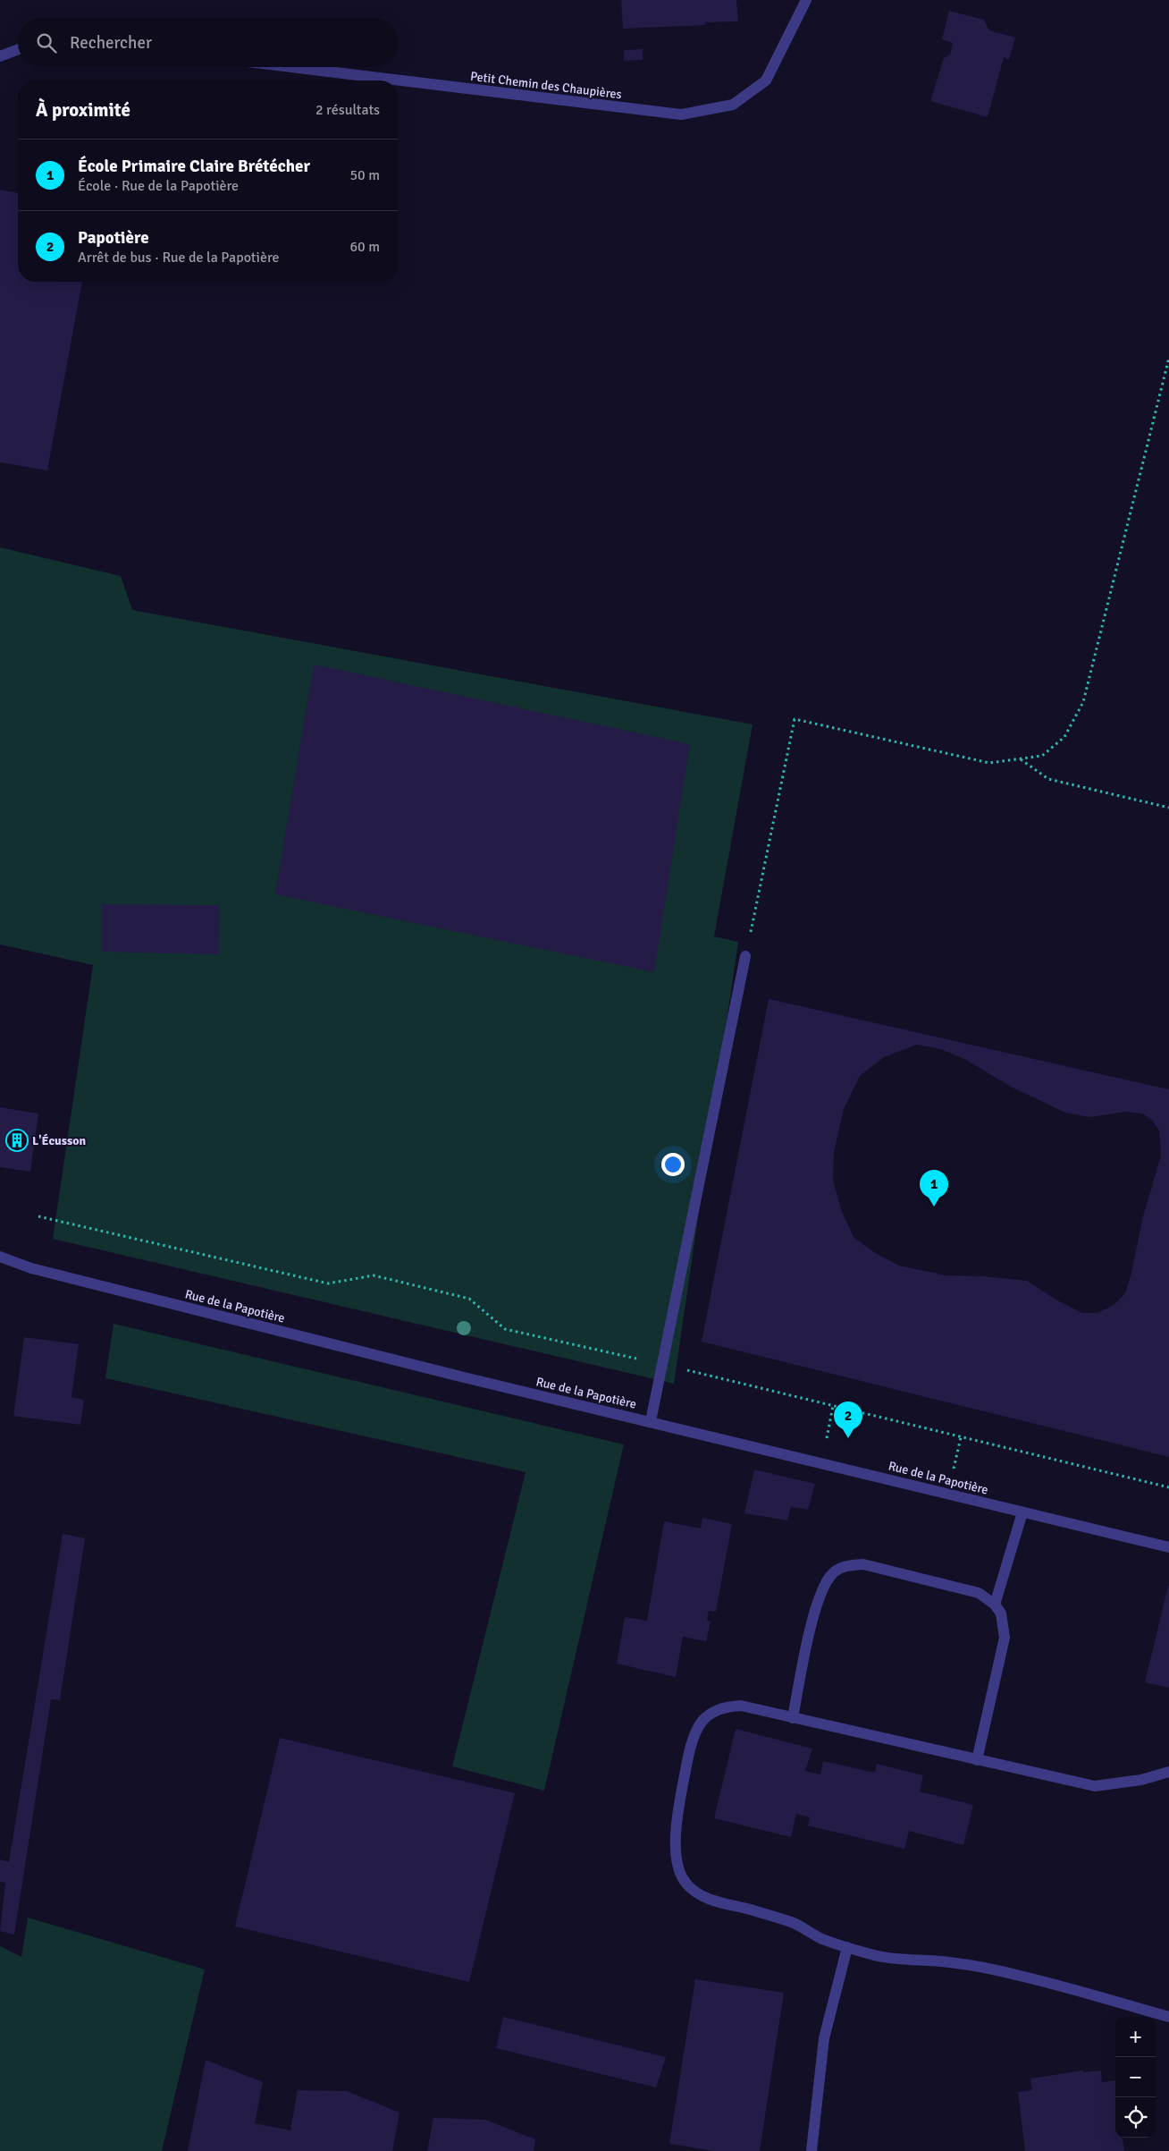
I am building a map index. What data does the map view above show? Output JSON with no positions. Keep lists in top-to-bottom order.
{
  "streets": {
    "street": ["Petit Chemin des Chaupières", "Rue de la Papotière"]
  },
  "places": {
    "building": ["L'Écusson"]
  },
  "page": {
    "search": "Rechercher",
    "heading": ["À proximité", "2 résultats"],
    "list": [
      {
        "mark": "1",
        "name": "École Primaire Claire Brétécher",
        "note": "École · Rue de la Papotière",
        "value": "50 m"
      },
      {
        "mark": "2",
        "name": "Papotière",
        "note": "Arrêt de bus · Rue de la Papotière",
        "value": "60 m"
      }
    ],
    "pins": ["1", "2"],
    "map_buttons": ["+", "−"]
  }
}
